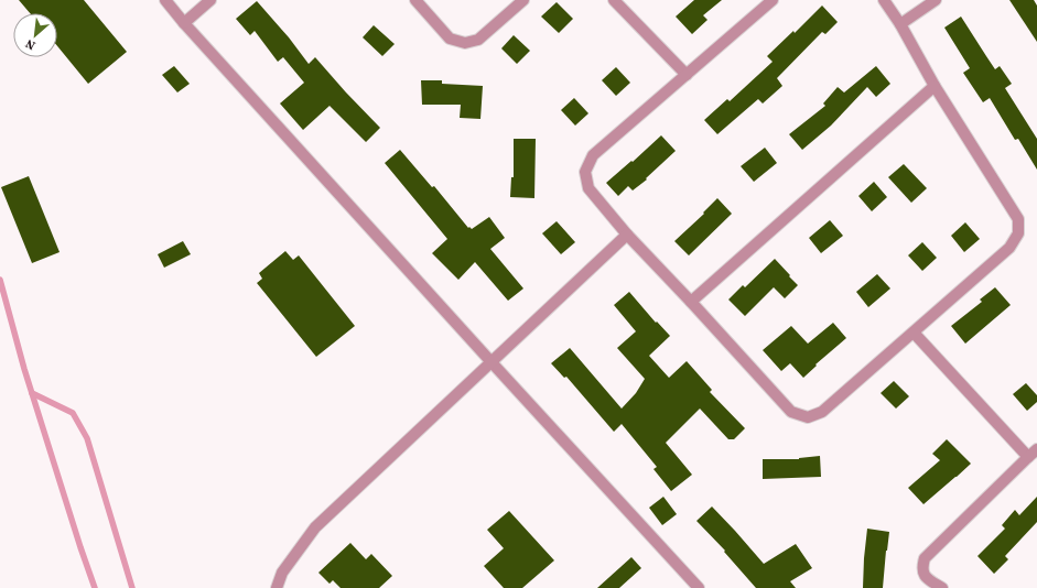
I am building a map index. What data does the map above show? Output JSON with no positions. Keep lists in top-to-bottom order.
{
  "north": "bottom left"
}
